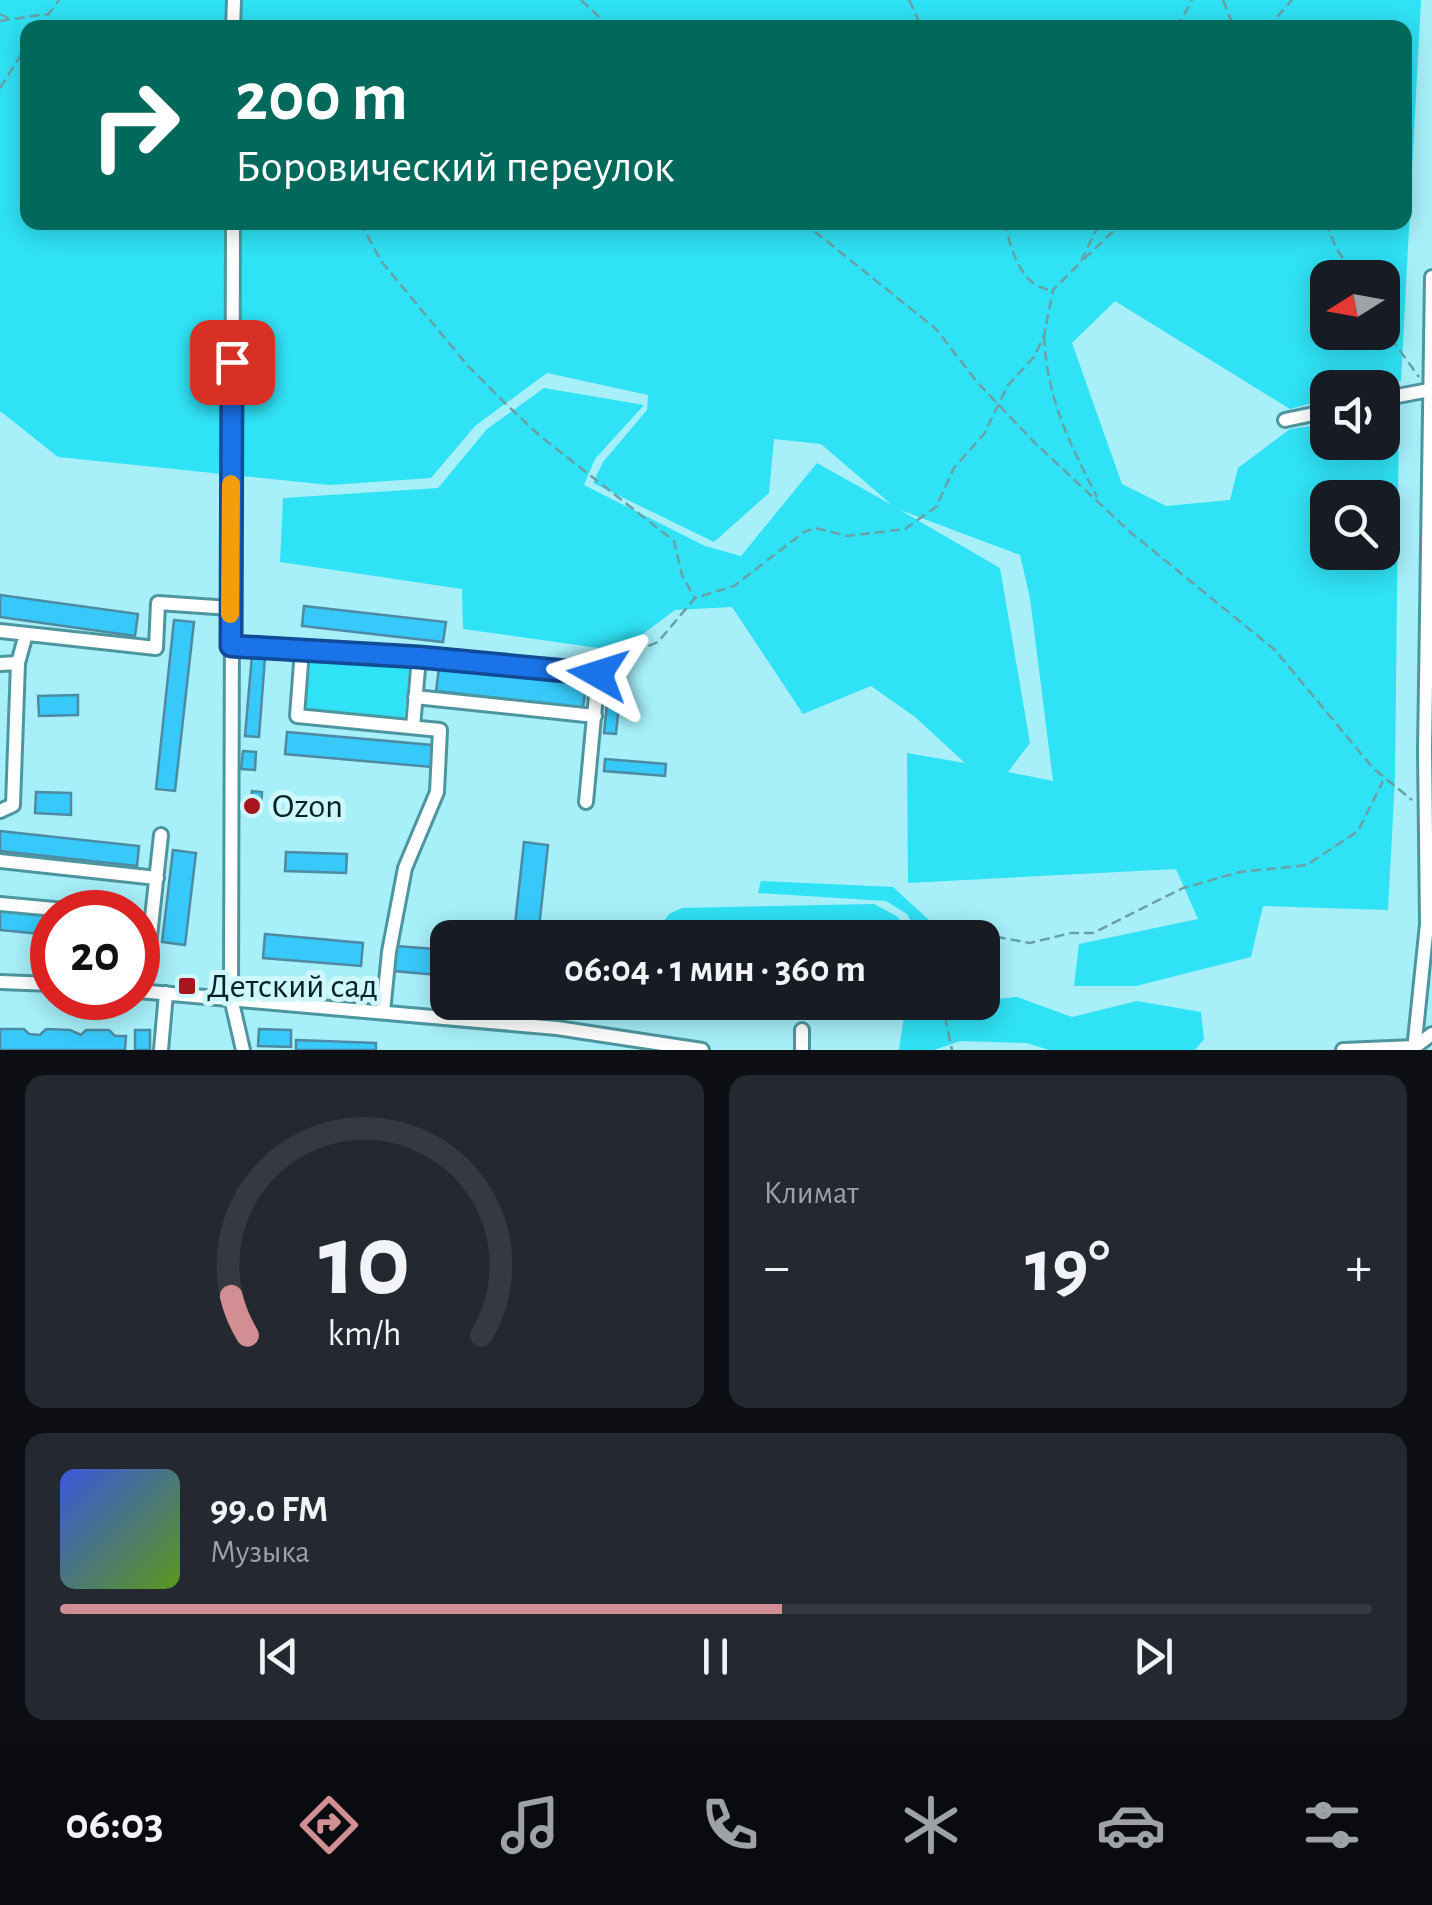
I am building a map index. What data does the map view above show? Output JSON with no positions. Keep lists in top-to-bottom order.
{
  "places": {
    "other": ["Ozon"],
    "transit": ["Детский сад"]
  },
  "north": "left",
  "page": {
    "turn": ["200 m", "Боровический переулок"],
    "limit": "20",
    "trip": "06:04 · 1 мин · 360 m",
    "tile": "Климат",
    "heat": ["−", "19°", "+"],
    "song": ["99.0 FM", "Музыка"],
    "tabs": "06:03",
    "gauge": ["10", "km/h"]
  }
}
